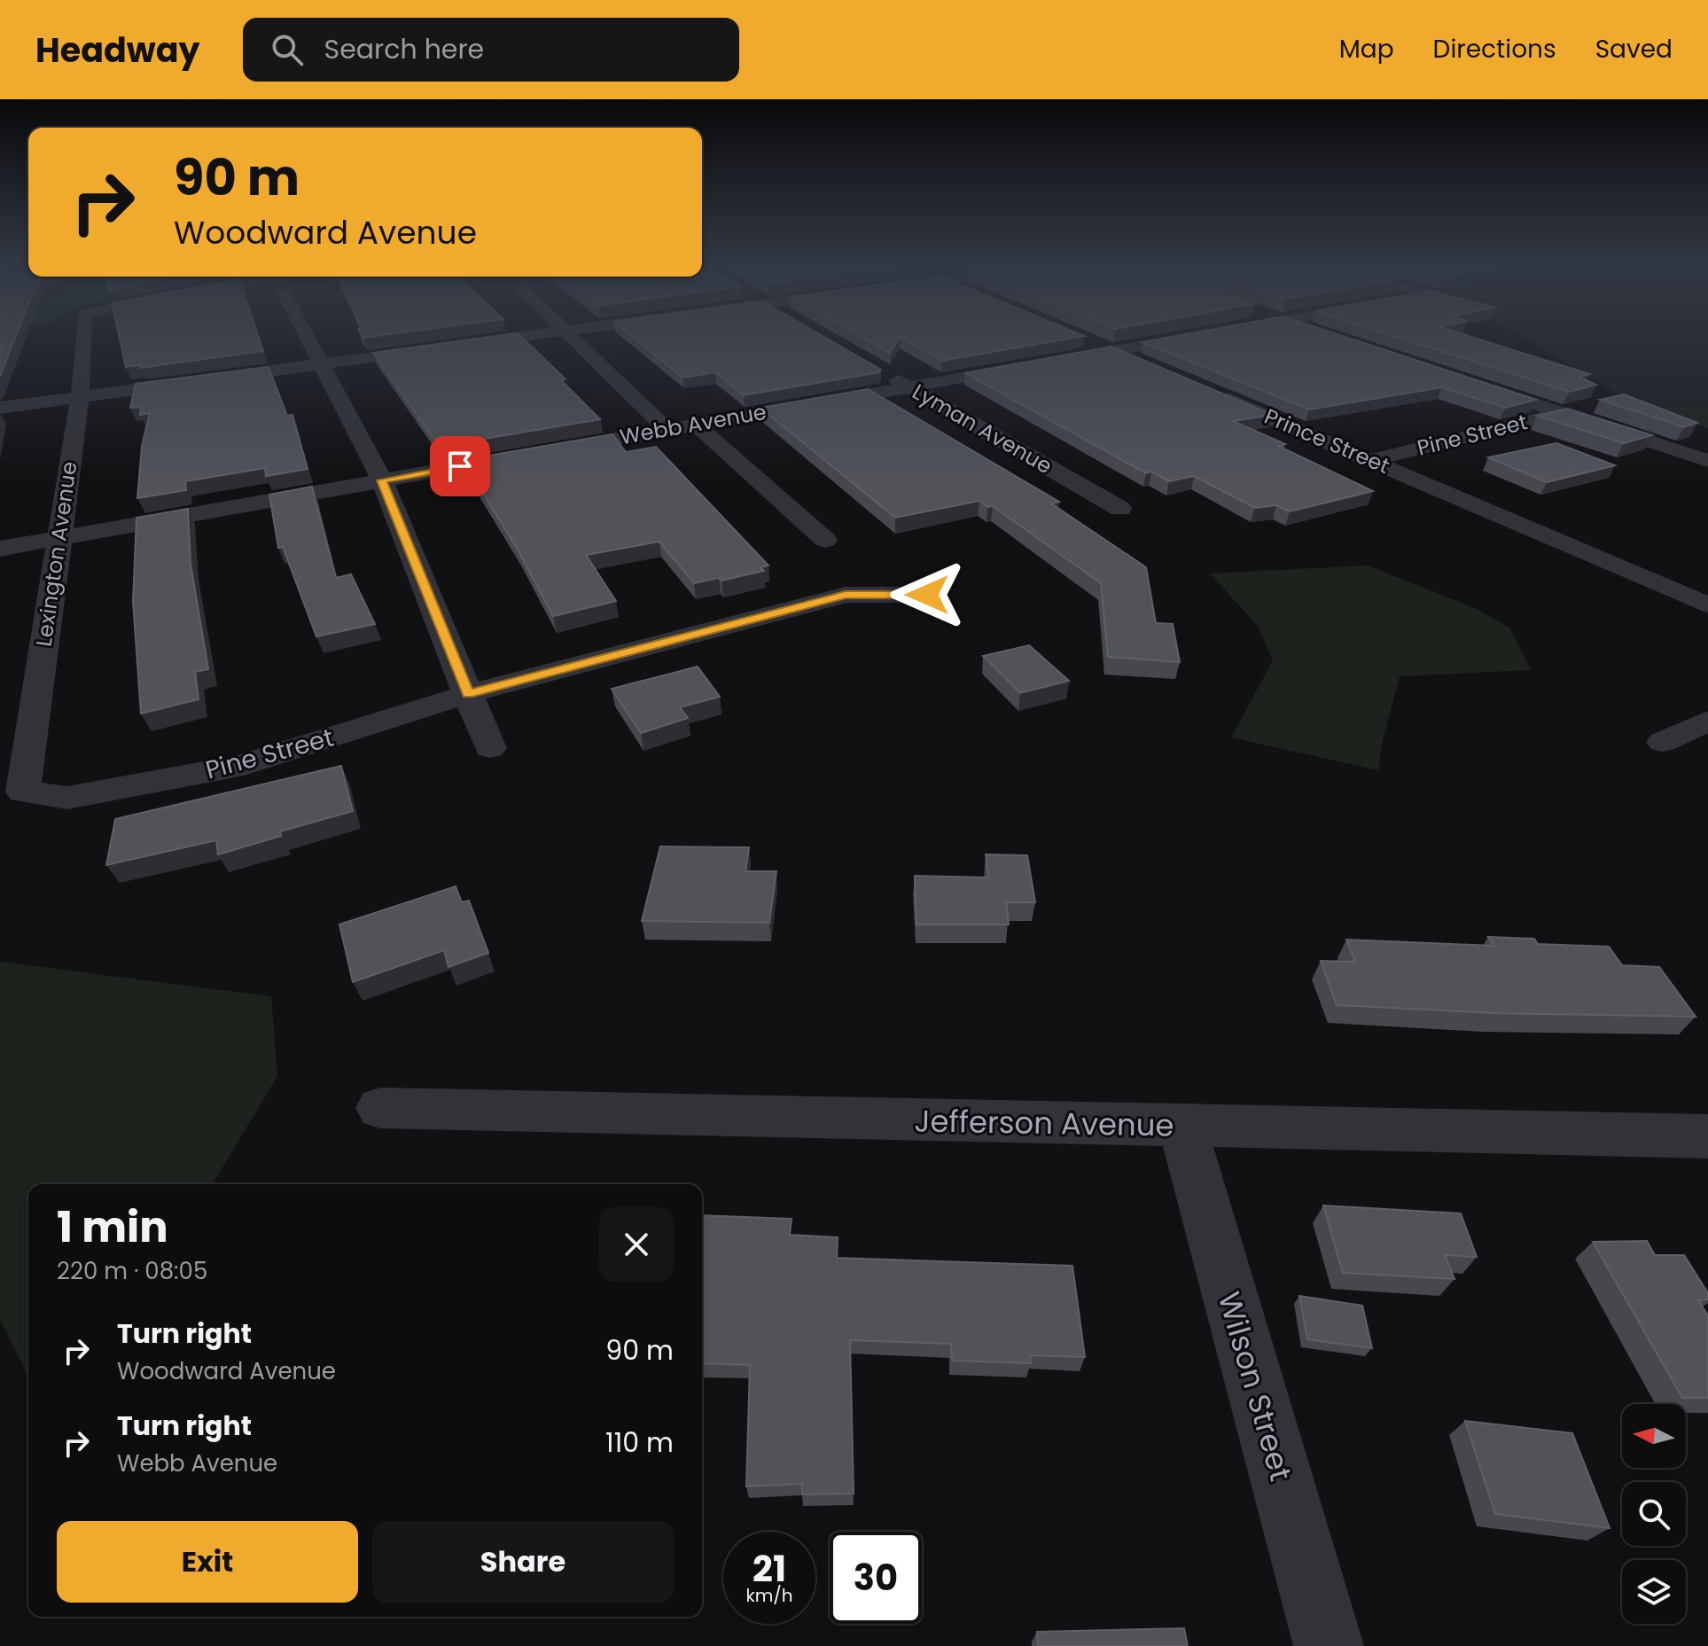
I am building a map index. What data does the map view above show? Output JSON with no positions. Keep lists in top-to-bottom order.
{
  "streets": {
    "street": [
      "Webb Avenue",
      "Lyman Avenue",
      "Pine Street",
      "Prince Street",
      "Lexington Avenue",
      "Jefferson Avenue",
      "Wilson Street"
    ]
  },
  "crossings": [
    ["Webb Avenue", "Lyman Avenue"],
    ["Webb Avenue", "Lexington Avenue"],
    ["Pine Street", "Prince Street"],
    ["Pine Street", "Lexington Avenue"],
    ["Jefferson Avenue", "Wilson Street"]
  ],
  "north": "left",
  "page": {
    "header": "Headway",
    "search": "Search here",
    "nav": ["Map", "Directions", "Saved"],
    "turn": ["90 m", "Woodward Avenue"],
    "heading": ["1 min", "220 m · 08:05"],
    "list": [
      {
        "name": "Turn right",
        "note": "Woodward Avenue",
        "value": "90 m"
      },
      {
        "name": "Turn right",
        "note": "Webb Avenue",
        "value": "110 m"
      }
    ],
    "buttons": ["Exit", "Share"],
    "speed": "21 km/h",
    "limit": "30"
  }
}
